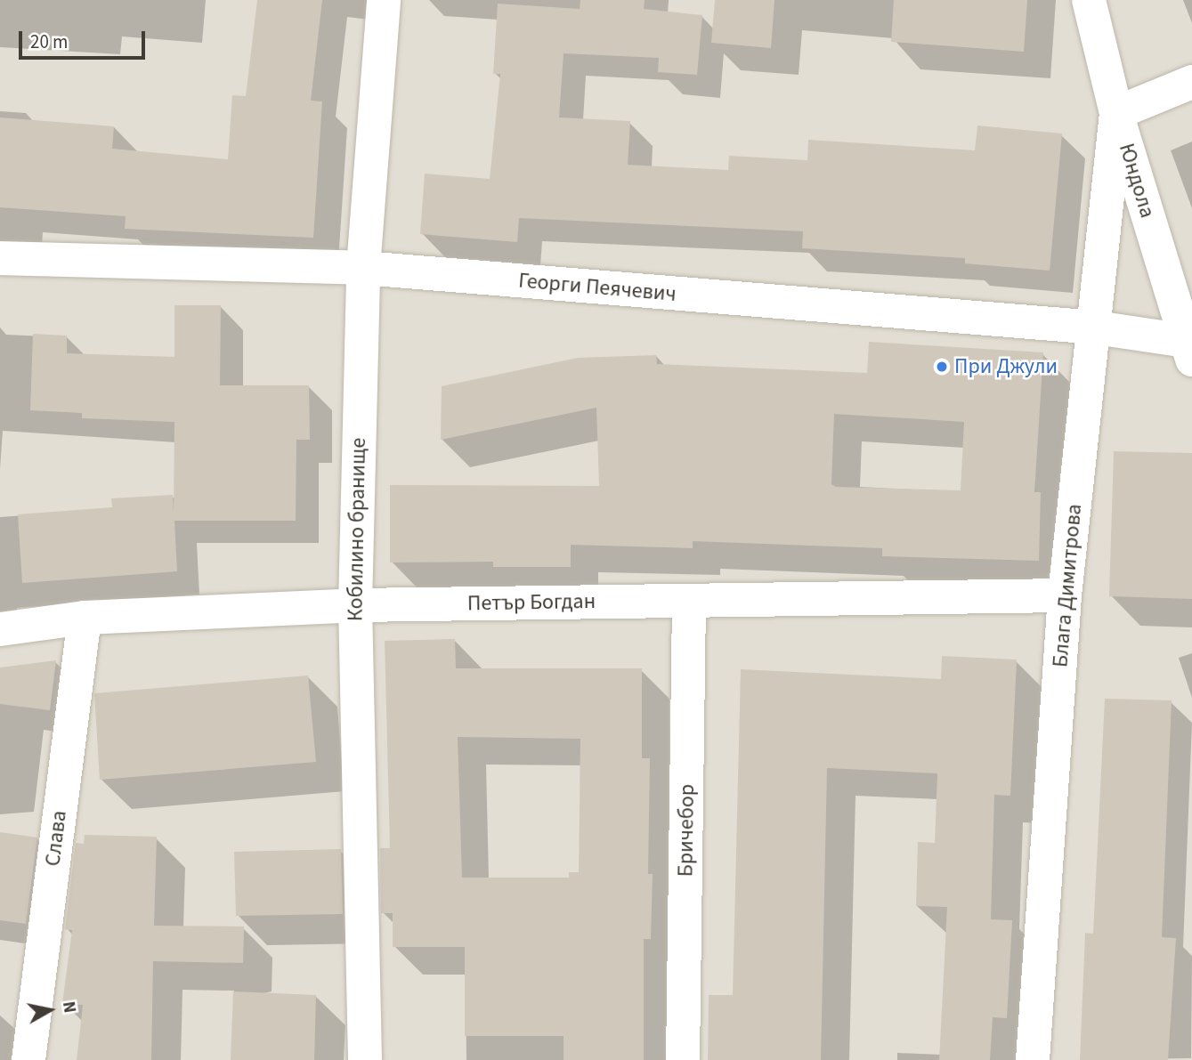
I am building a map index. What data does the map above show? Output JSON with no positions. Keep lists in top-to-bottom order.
{
  "streets": {
    "street": [
      "Юндола",
      "Георги Пеячевич",
      "Кобилино бранище",
      "Блага Димитрова",
      "Петър Богдан",
      "Бричебор",
      "Слава"
    ]
  },
  "crossings": [
    ["Юндола", "Георги Пеячевич"],
    ["Юндола", "Блага Димитрова"],
    ["Георги Пеячевич", "Кобилино бранище"],
    ["Георги Пеячевич", "Блага Димитрова"],
    ["Кобилино бранище", "Петър Богдан"],
    ["Блага Димитрова", "Петър Богдан"],
    ["Петър Богдан", "Бричебор"],
    ["Петър Богдан", "Слава"]
  ],
  "places": ["При Джули"],
  "scale_bar": "20 m",
  "north": "right"
}
